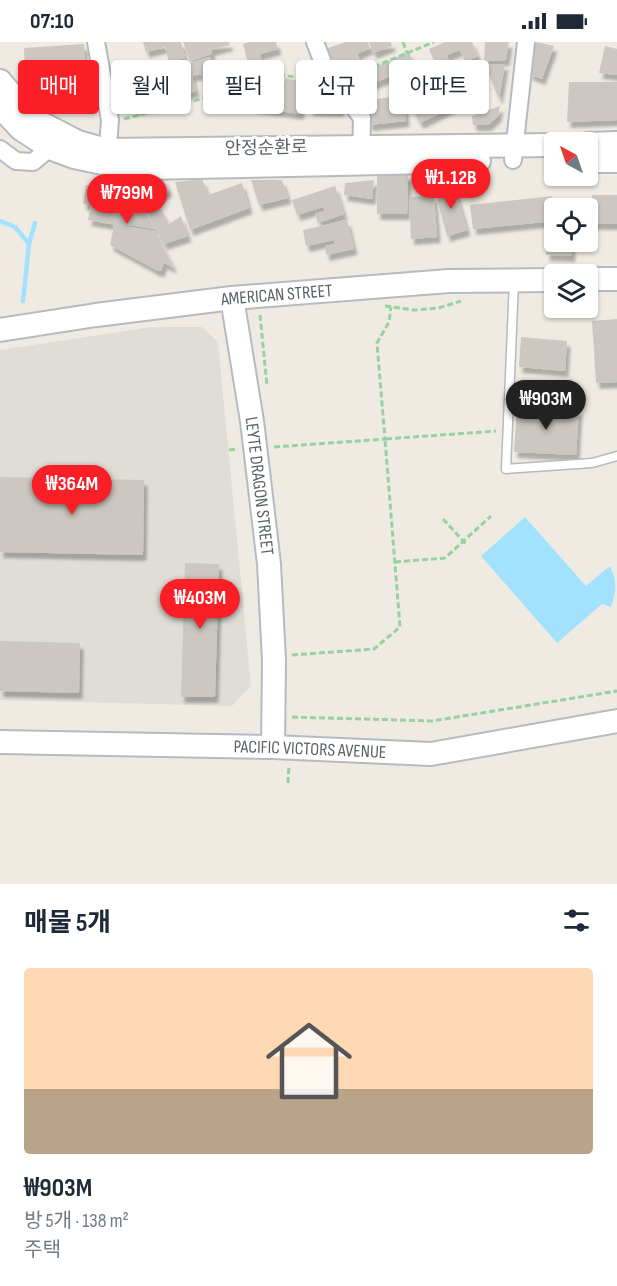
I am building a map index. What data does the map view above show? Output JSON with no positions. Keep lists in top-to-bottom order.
{
  "streets": {
    "main road": ["AMERICAN STREET", "LEYTE DRAGON STREET", "PACIFIC VICTORS AVENUE"]
  },
  "crossings": [
    ["AMERICAN STREET", "LEYTE DRAGON STREET"],
    ["LEYTE DRAGON STREET", "PACIFIC VICTORS AVENUE"]
  ],
  "north": "top left",
  "page": {
    "status": "07:10",
    "chip": [
      "매매",
      "월세",
      "필터",
      "신규",
      "아파트"
    ],
    "price": [
      "₩1.12B",
      "₩799M",
      "₩903M",
      "₩364M",
      "₩403M"
    ],
    "heading": "매물 5개",
    "list": [
      {
        "name": "₩903M",
        "note": "방 5개 · 138 m² · 주택"
      }
    ]
  }
}
